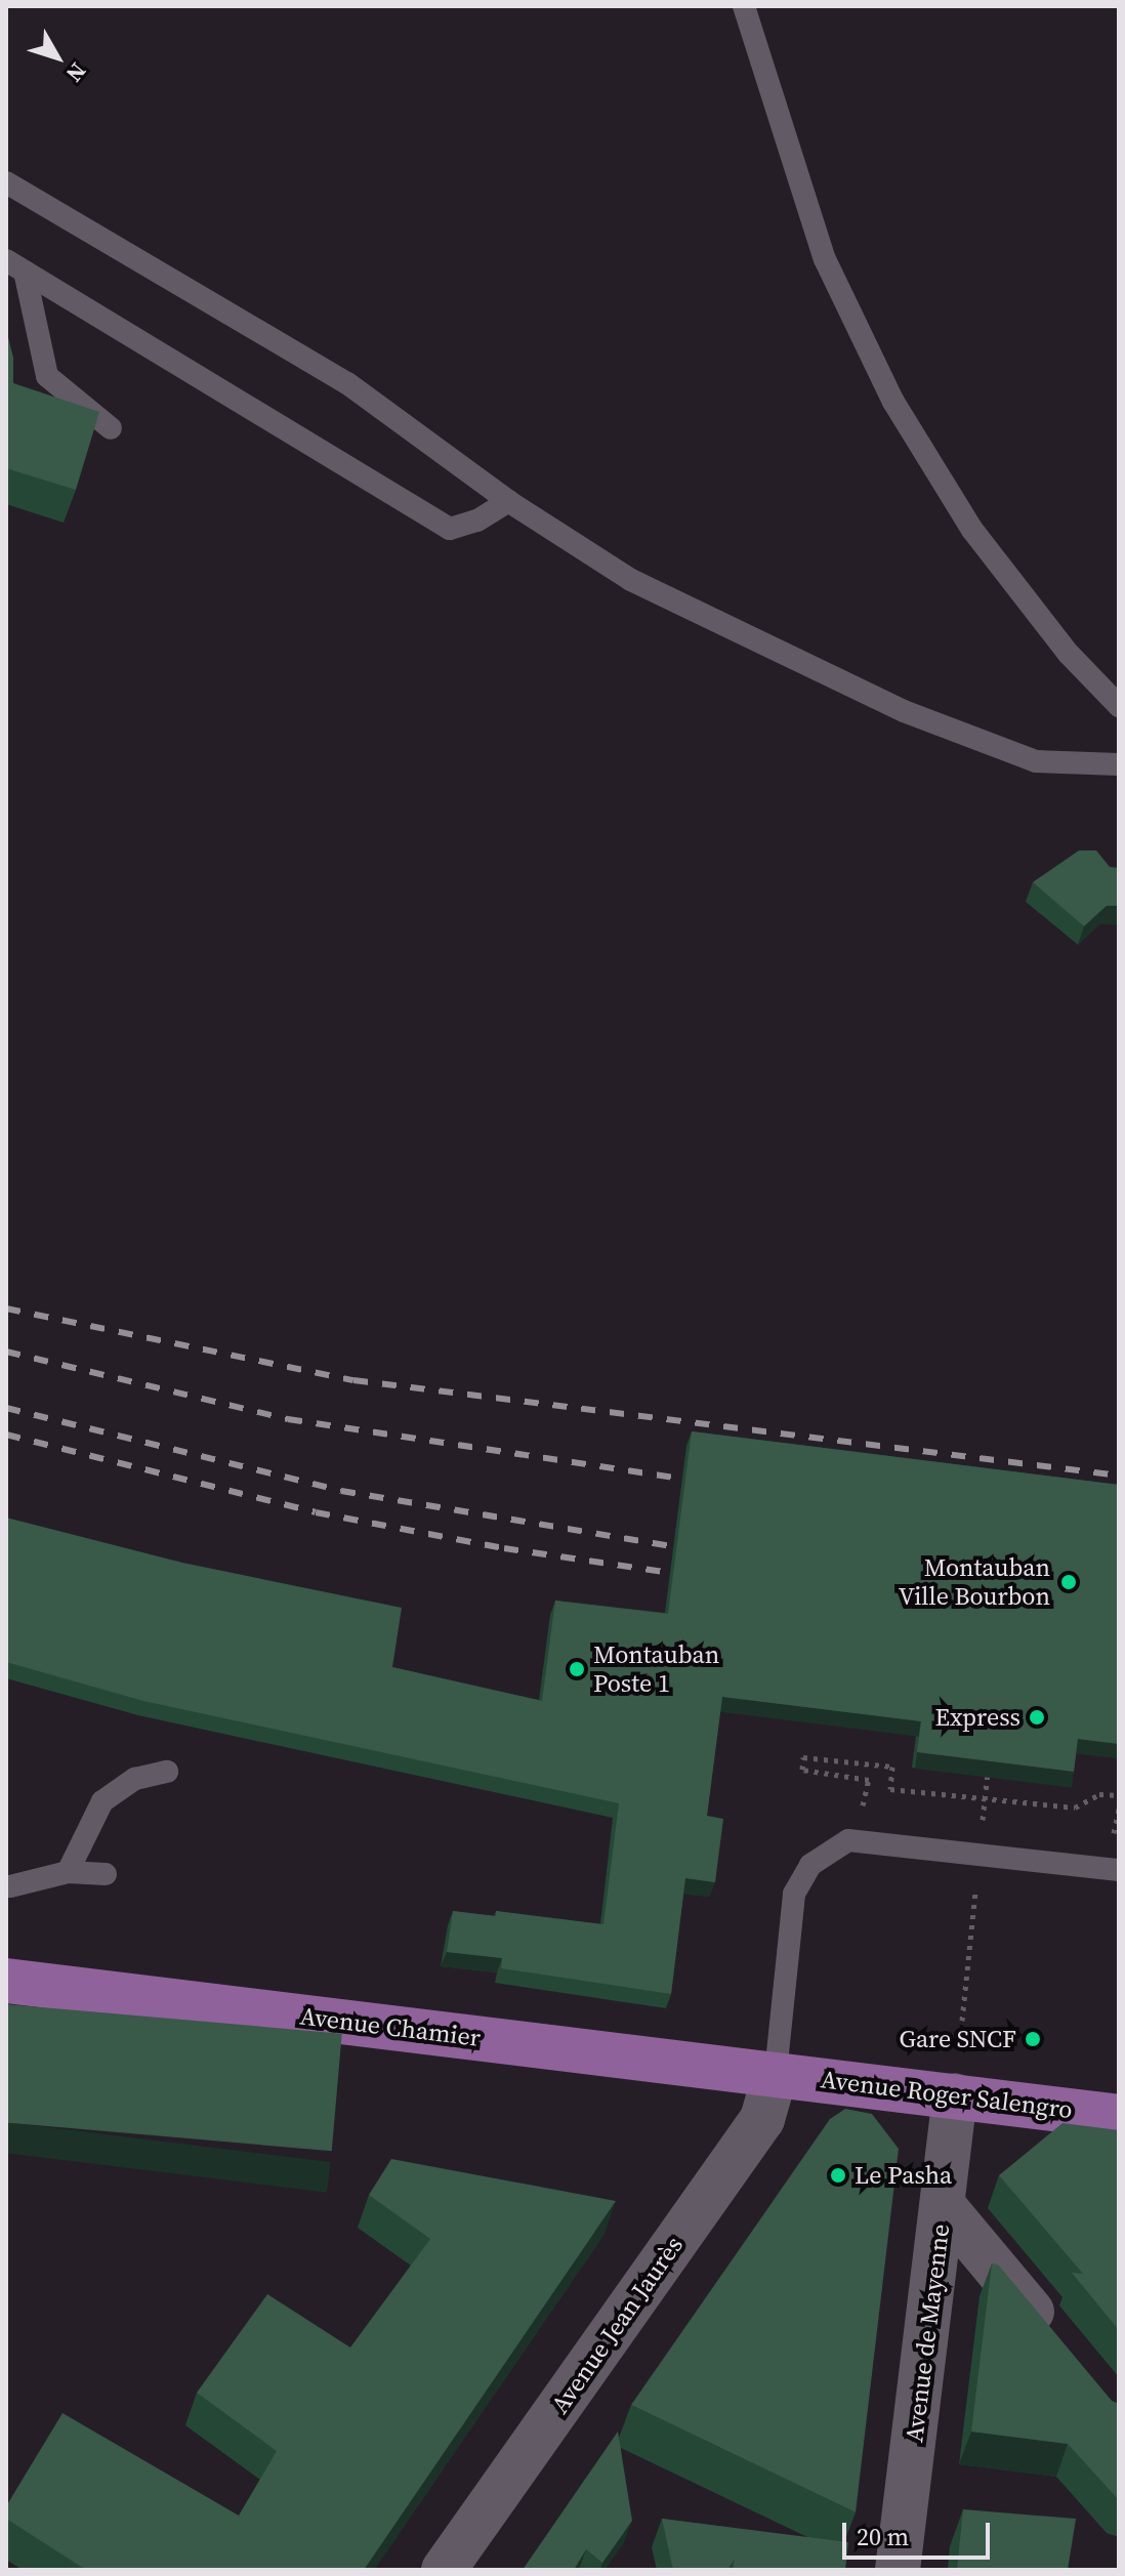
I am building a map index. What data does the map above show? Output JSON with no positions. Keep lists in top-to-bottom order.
{
  "streets": {
    "main road": ["Avenue Chamier", "Avenue Roger Salengro"],
    "street": ["Avenue Jean Jaurès", "Avenue de Mayenne"]
  },
  "crossings": [
    ["Avenue Chamier", "Avenue Roger Salengro"],
    ["Avenue Chamier", "Avenue Jean Jaurès"],
    ["Avenue Roger Salengro", "Avenue Jean Jaurès"],
    ["Avenue Roger Salengro", "Avenue de Mayenne"]
  ],
  "places": [
    "Montauban Ville Bourbon",
    "Montauban Poste 1",
    "Express",
    "Gare SNCF",
    "Le Pasha"
  ],
  "scale_bar": "20 m",
  "north": "bottom right"
}
